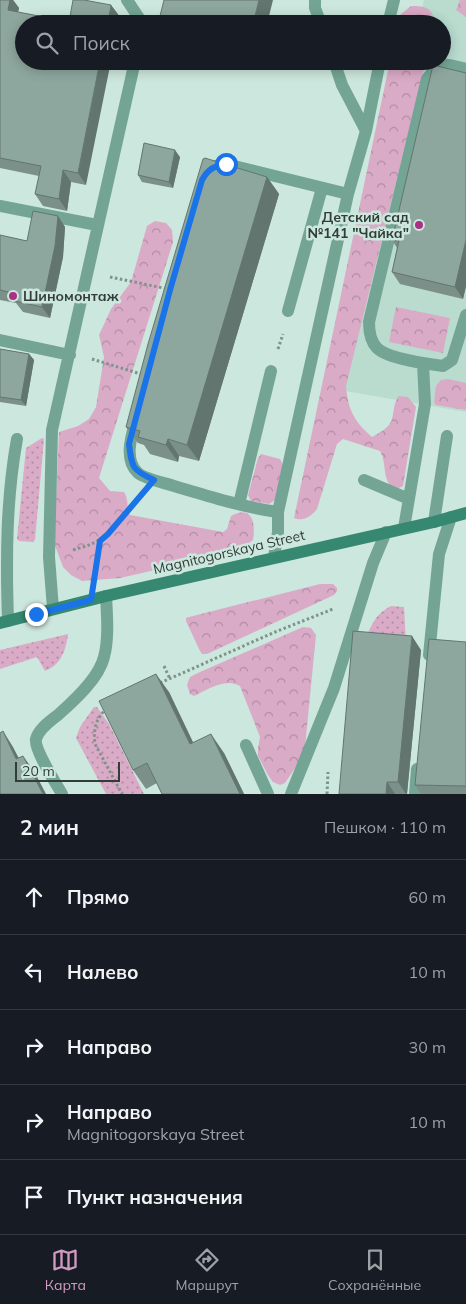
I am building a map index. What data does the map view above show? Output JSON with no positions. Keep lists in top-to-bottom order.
{
  "streets": {
    "main road": ["Magnitogorskaya Street"]
  },
  "places": ["Детский сад №141 \"Чайка\"", "Шиномонтаж"],
  "scale_bar": "20 m",
  "page": {
    "search": "Поиск",
    "scale": "20 m",
    "heading": ["2 мин", "Пешком · 110 m"],
    "list": [
      ["Прямо", "60 m"],
      ["Налево", "10 m"],
      ["Направо", "30 m"],
      ["Направо", "Magnitogorskaya Street", "10 m"],
      "Пункт назначения"
    ],
    "nav": ["Карта", "Маршрут", "Сохранённые"]
  }
}
